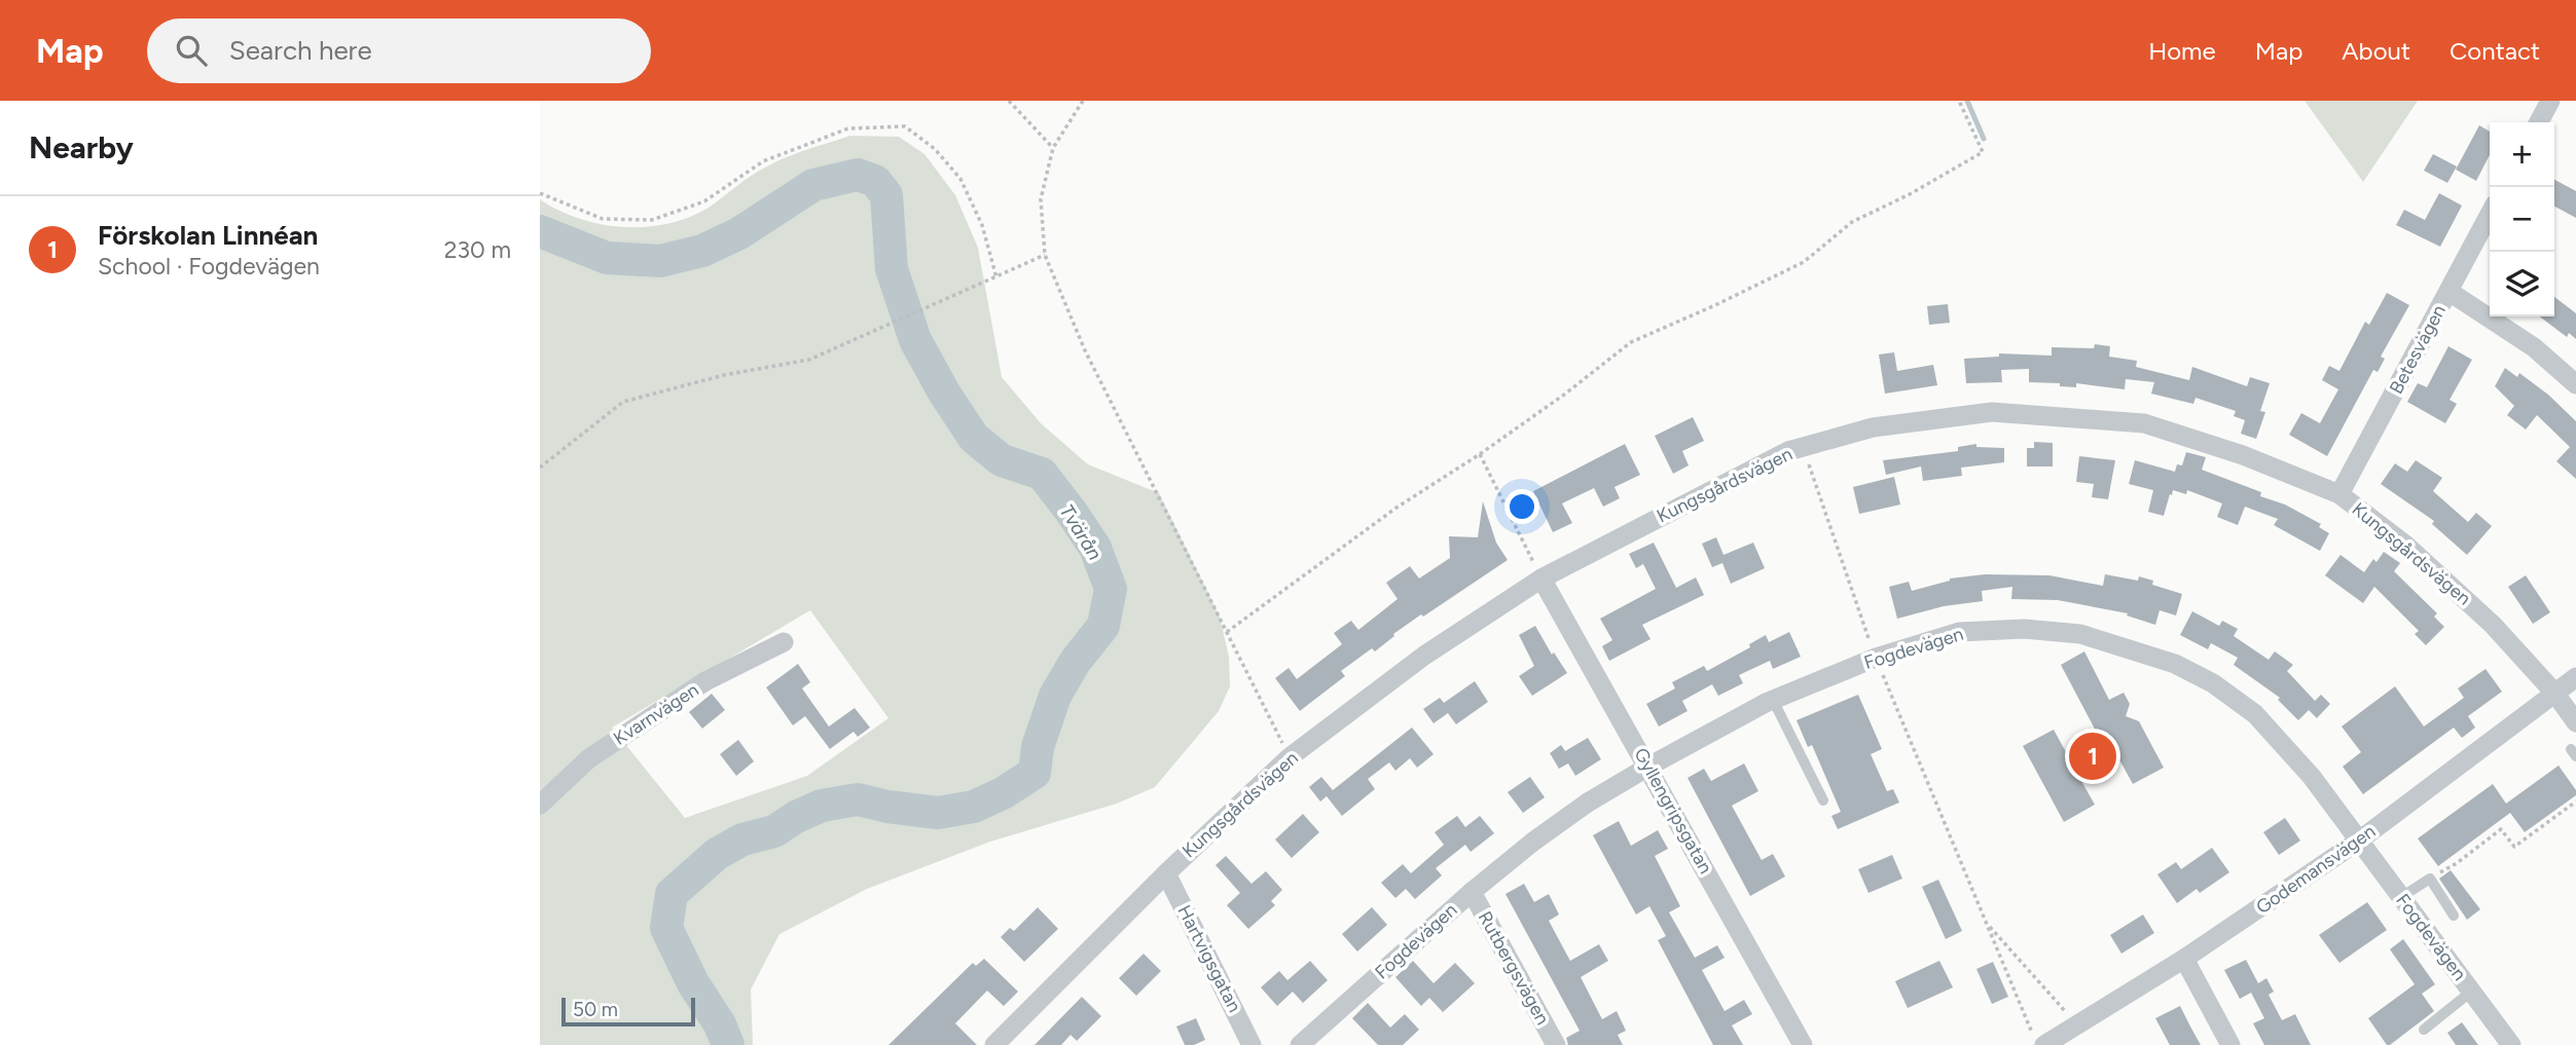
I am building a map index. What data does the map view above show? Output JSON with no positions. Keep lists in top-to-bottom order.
{
  "streets": {
    "street": [
      "Betesvägen",
      "Kungsgårdsvägen",
      "Fogdevägen",
      "Kvarnvägen",
      "Gyllengripsgatan",
      "Godemansvägen",
      "Hartvigsgatan",
      "Rutbergsvägen"
    ]
  },
  "crossings": [
    ["Betesvägen", "Kungsgårdsvägen"],
    ["Kungsgårdsvägen", "Gyllengripsgatan"],
    ["Kungsgårdsvägen", "Godemansvägen"],
    ["Kungsgårdsvägen", "Hartvigsgatan"],
    ["Fogdevägen", "Gyllengripsgatan"],
    ["Fogdevägen", "Godemansvägen"],
    ["Fogdevägen", "Rutbergsvägen"]
  ],
  "water": ["Tvärån"],
  "scale_bar": "50 m",
  "page": {
    "header": "Map",
    "search": "Search here",
    "nav": [
      "Home",
      "Map",
      "About",
      "Contact"
    ],
    "heading": "Nearby",
    "map_buttons": ["+", "−"],
    "list": [
      {
        "mark": "1",
        "name": "Förskolan Linnéan",
        "note": "School · Fogdevägen",
        "value": "230 m"
      }
    ],
    "pins": "1",
    "scale": "50 m"
  }
}
